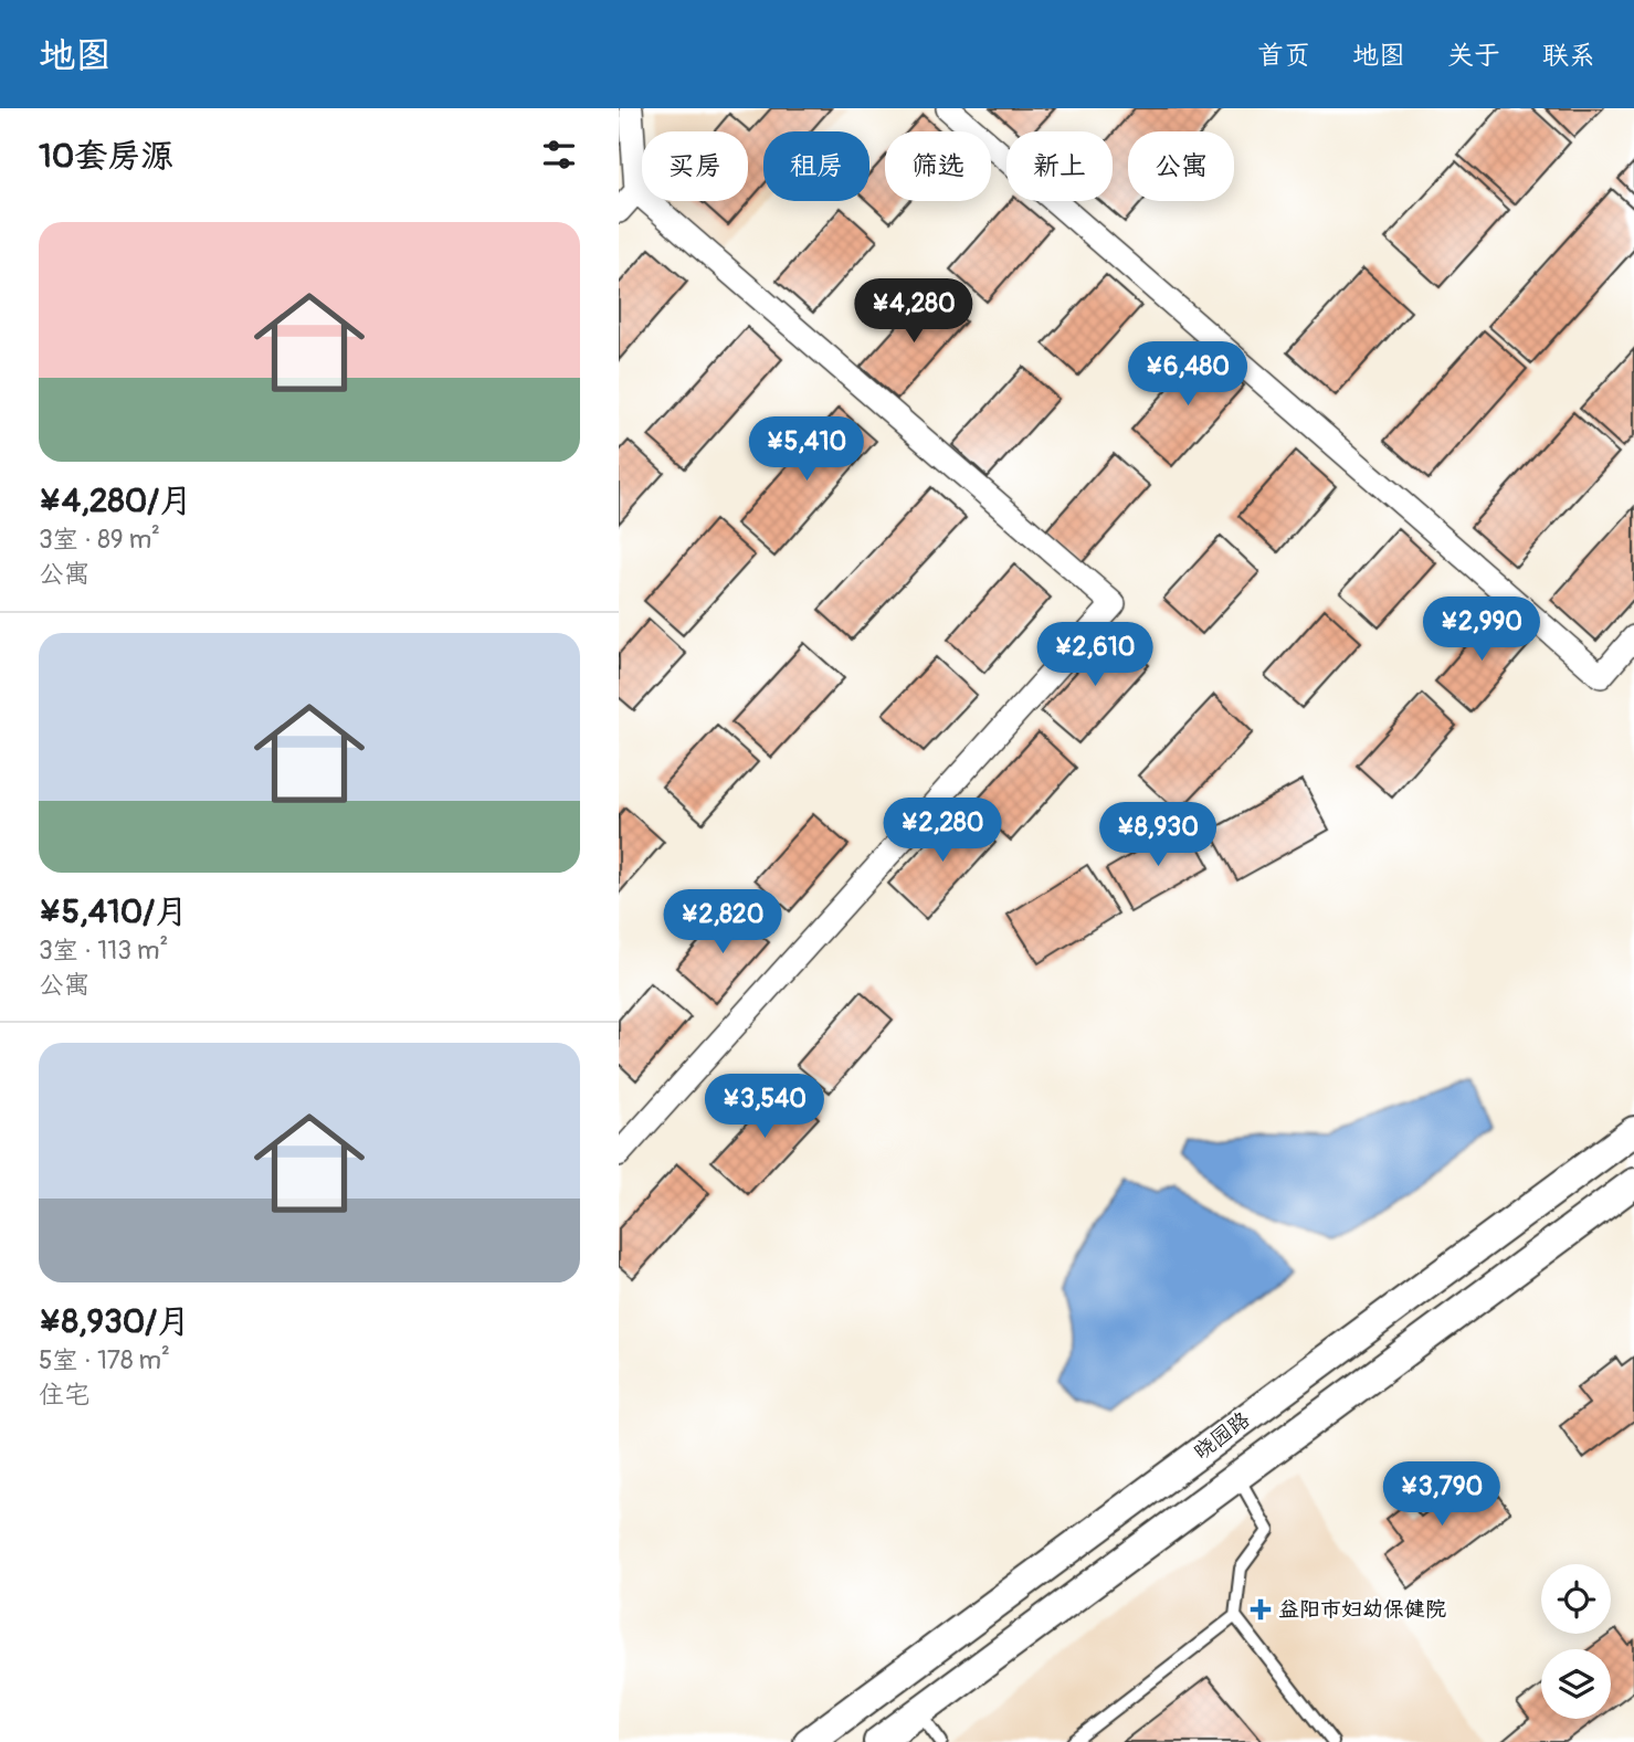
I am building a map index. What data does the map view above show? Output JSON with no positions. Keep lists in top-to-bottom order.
{
  "streets": {
    "street": ["晓园路"]
  },
  "places": {
    "health": ["益阳市妇幼保健院"]
  },
  "page": {
    "header": "地图",
    "nav": [
      "首页",
      "地图",
      "关于",
      "联系"
    ],
    "heading": "10套房源",
    "chip": [
      "买房",
      "租房",
      "筛选",
      "新上",
      "公寓"
    ],
    "list": [
      {
        "name": "¥4,280/月",
        "note": "3室 · 89 m² · 公寓"
      },
      {
        "name": "¥5,410/月",
        "note": "3室 · 113 m² · 公寓"
      },
      {
        "name": "¥8,930/月",
        "note": "5室 · 178 m² · 住宅"
      }
    ],
    "price": [
      "¥4,280",
      "¥6,480",
      "¥5,410",
      "¥2,990",
      "¥2,610",
      "¥2,280",
      "¥8,930",
      "¥2,820",
      "¥3,540",
      "¥3,790"
    ]
  }
}
